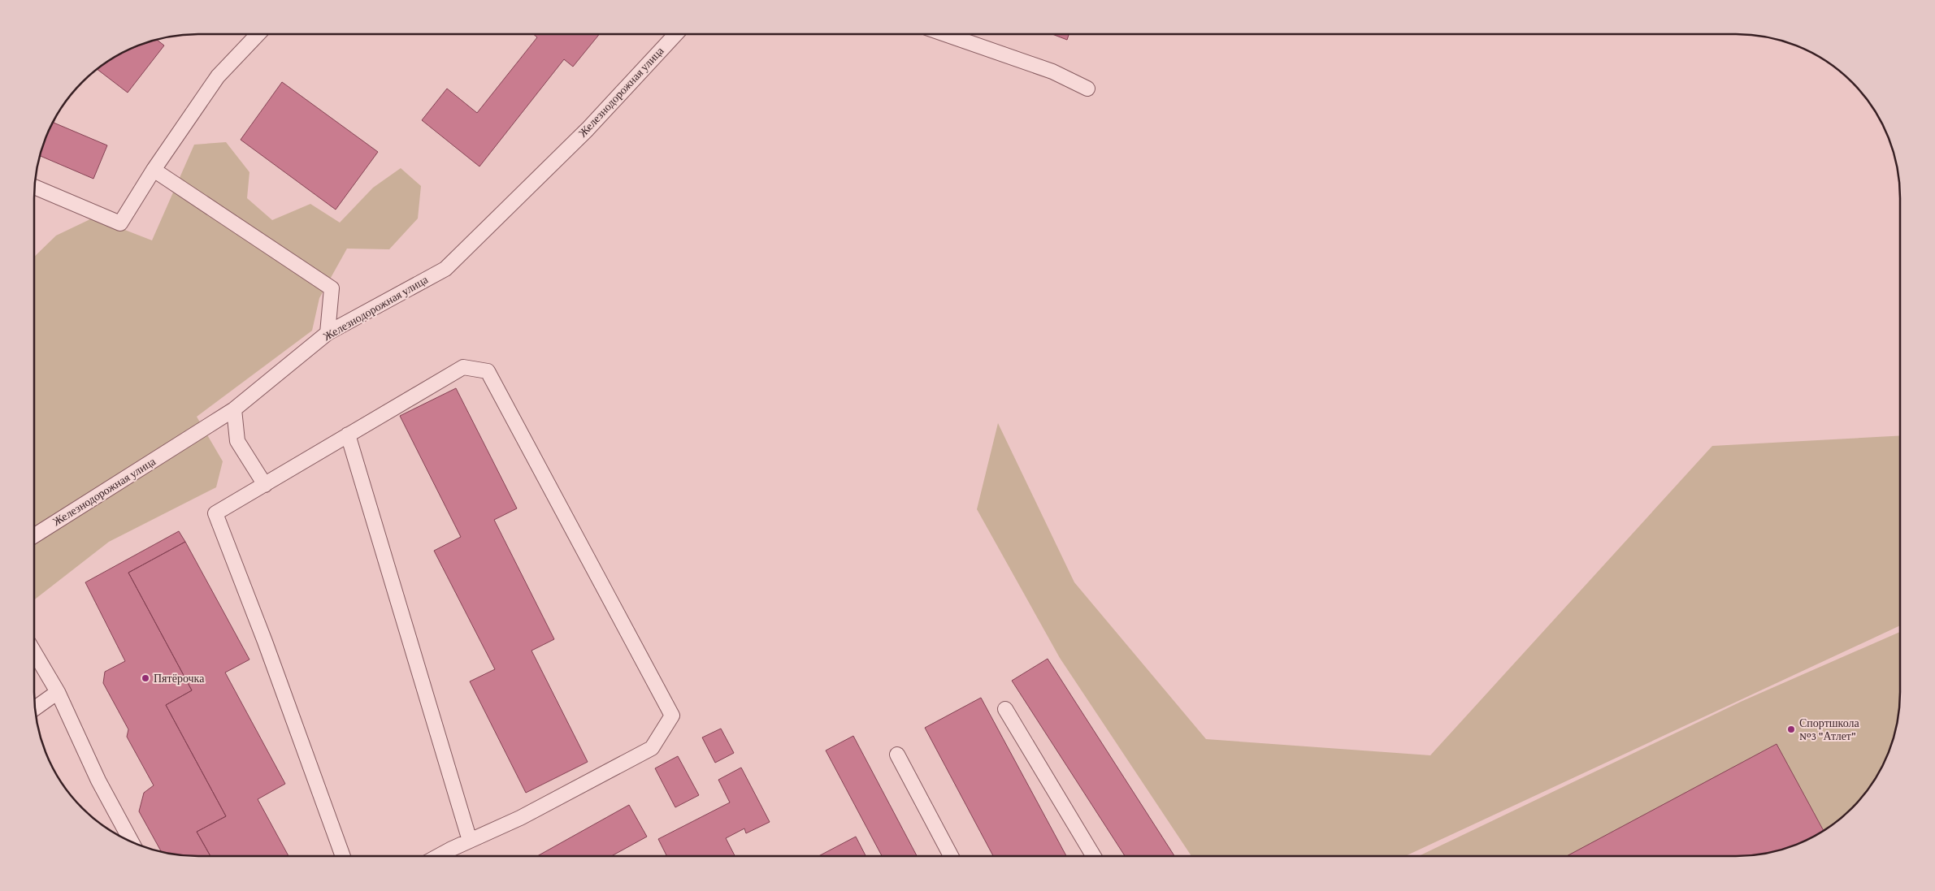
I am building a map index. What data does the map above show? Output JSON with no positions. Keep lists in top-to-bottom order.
{
  "streets": {
    "lane": ["Железнодорожная улица"]
  },
  "places": ["Пятёрочка", "Спортшкола №3 \"Атлет\""]
}
